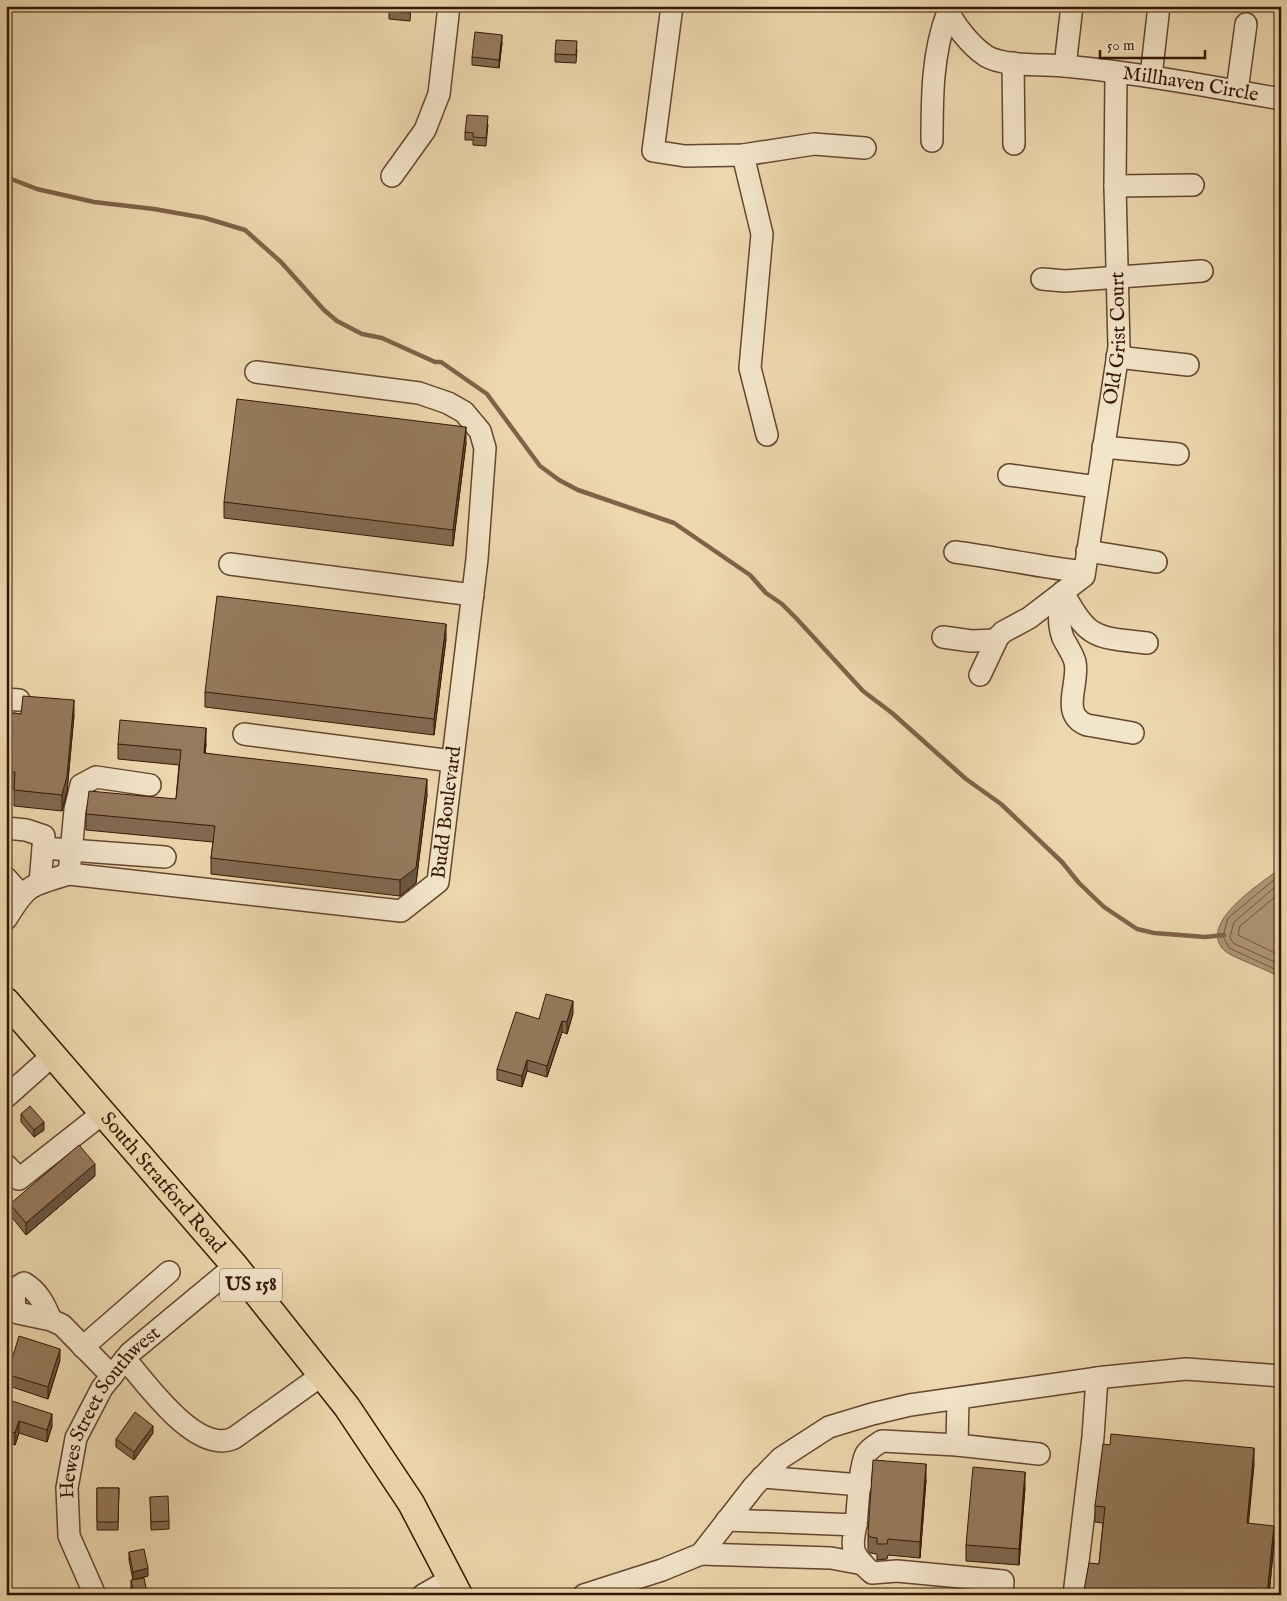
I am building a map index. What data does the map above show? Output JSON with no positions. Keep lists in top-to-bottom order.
{
  "streets": {
    "main road": ["South Stratford Road", "US 158"],
    "street": [
      "Millhaven Circle",
      "Old Grist Court",
      "Budd Boulevard",
      "Hewes Street Southwest"
    ]
  },
  "crossings": [
    ["Millhaven Circle", "Old Grist Court"],
    ["South Stratford Road", "Hewes Street Southwest"]
  ],
  "scale_bar": "50 m"
}
